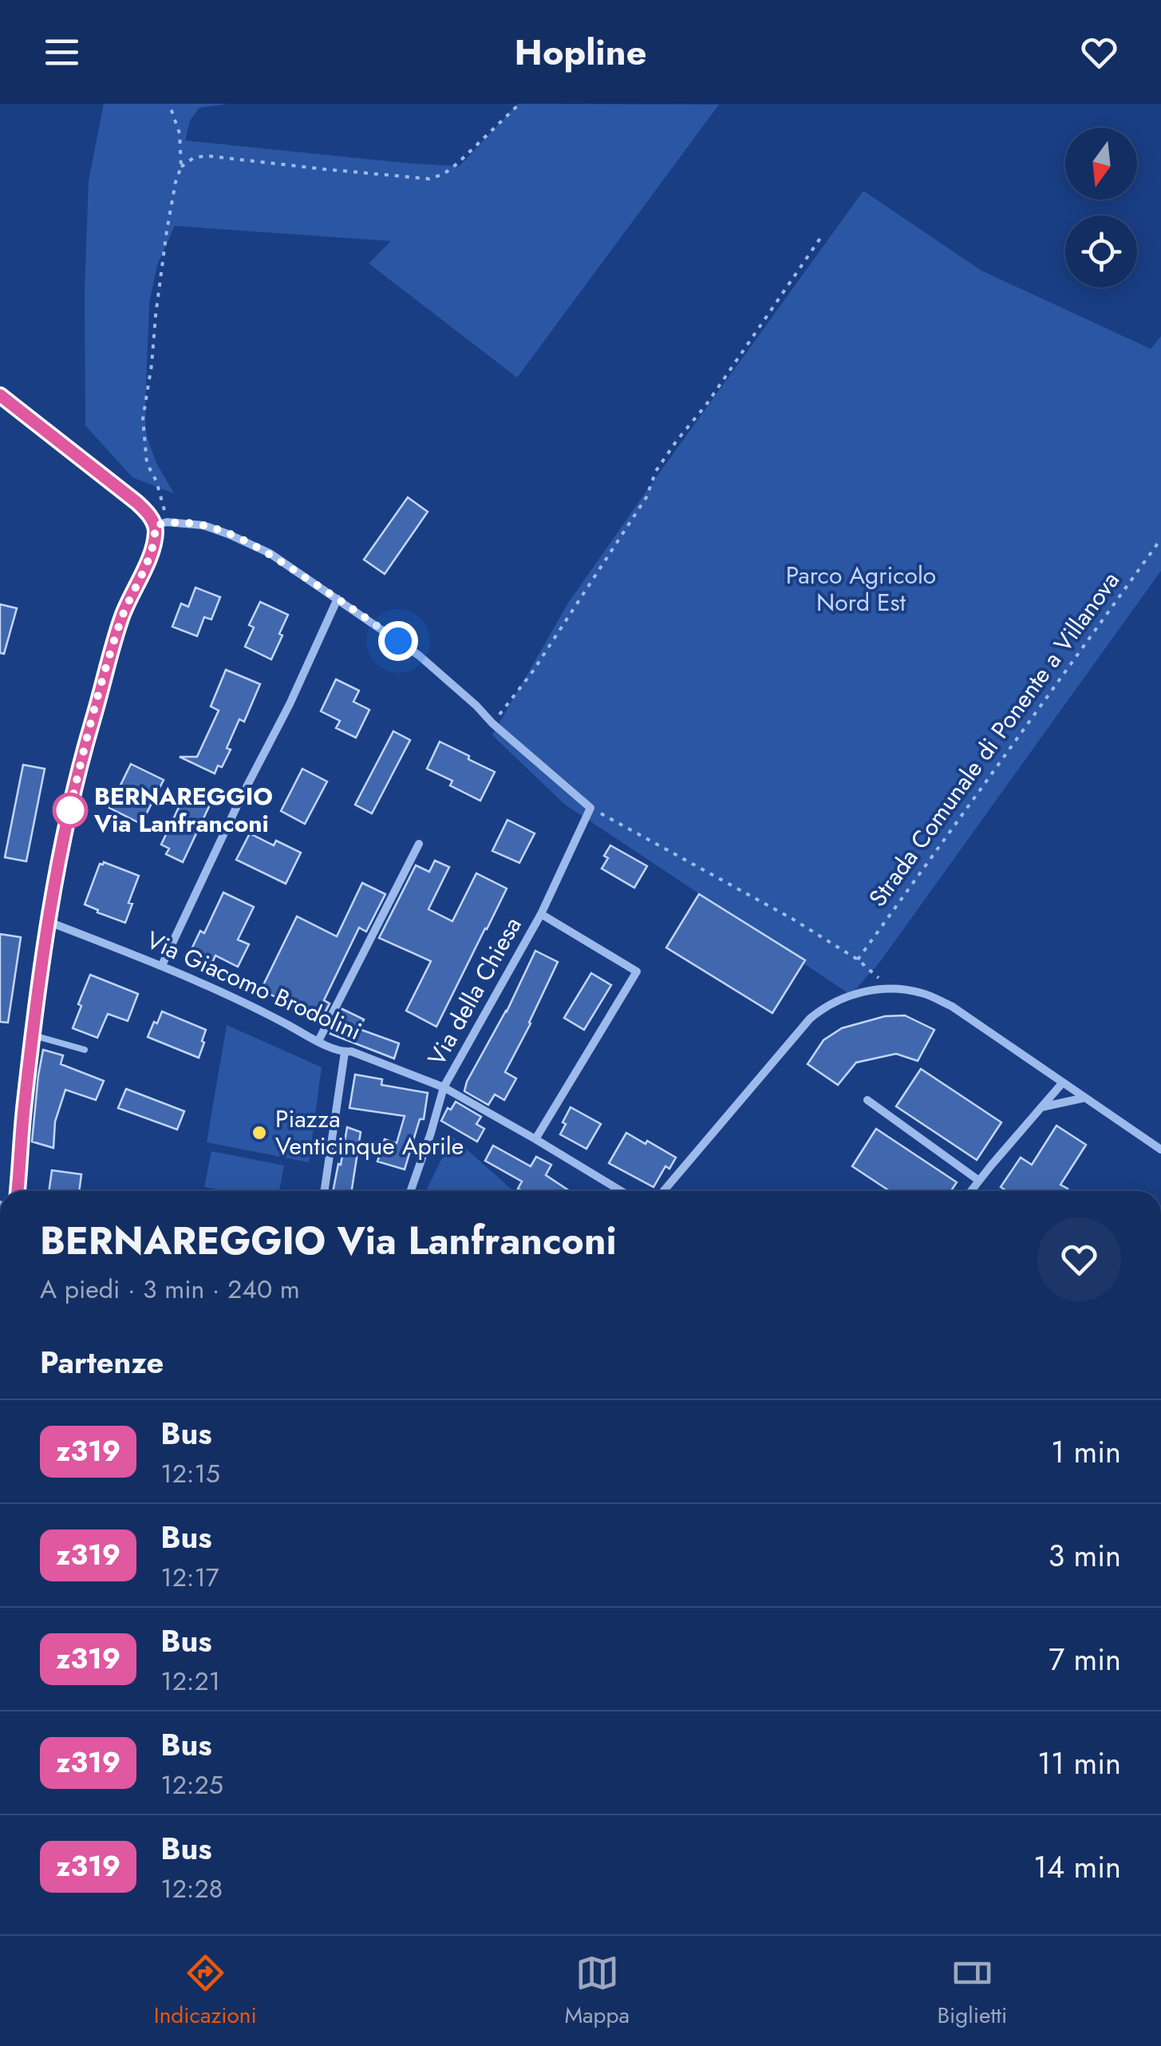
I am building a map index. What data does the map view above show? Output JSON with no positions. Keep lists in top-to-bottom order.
{
  "streets": {
    "street": ["Via Giacomo Brodolini", "Via della Chiesa"],
    "path": ["Strada Comunale di Ponente a Villanova"]
  },
  "crossings": [
    ["Via Giacomo Brodolini", "Via della Chiesa"]
  ],
  "parks": ["Parco Agricolo Nord Est"],
  "places": ["BERNAREGGIO Via Lanfranconi", "Piazza Venticinque Aprile"],
  "lines": ["bus line z319"],
  "north": "bottom",
  "page": {
    "header": "Hopline",
    "heading": [
      ["BERNAREGGIO Via Lanfranconi", "A piedi · 3 min · 240 m"],
      "Partenze"
    ],
    "list": [
      {
        "mark": "z319",
        "name": "Bus",
        "note": "12:15",
        "value": "1 min"
      },
      {
        "mark": "z319",
        "name": "Bus",
        "note": "12:17",
        "value": "3 min"
      },
      {
        "mark": "z319",
        "name": "Bus",
        "note": "12:21",
        "value": "7 min"
      },
      {
        "mark": "z319",
        "name": "Bus",
        "note": "12:25",
        "value": "11 min"
      },
      {
        "mark": "z319",
        "name": "Bus",
        "note": "12:28",
        "value": "14 min"
      }
    ],
    "tabs": ["Indicazioni", "Mappa", "Biglietti"]
  }
}
